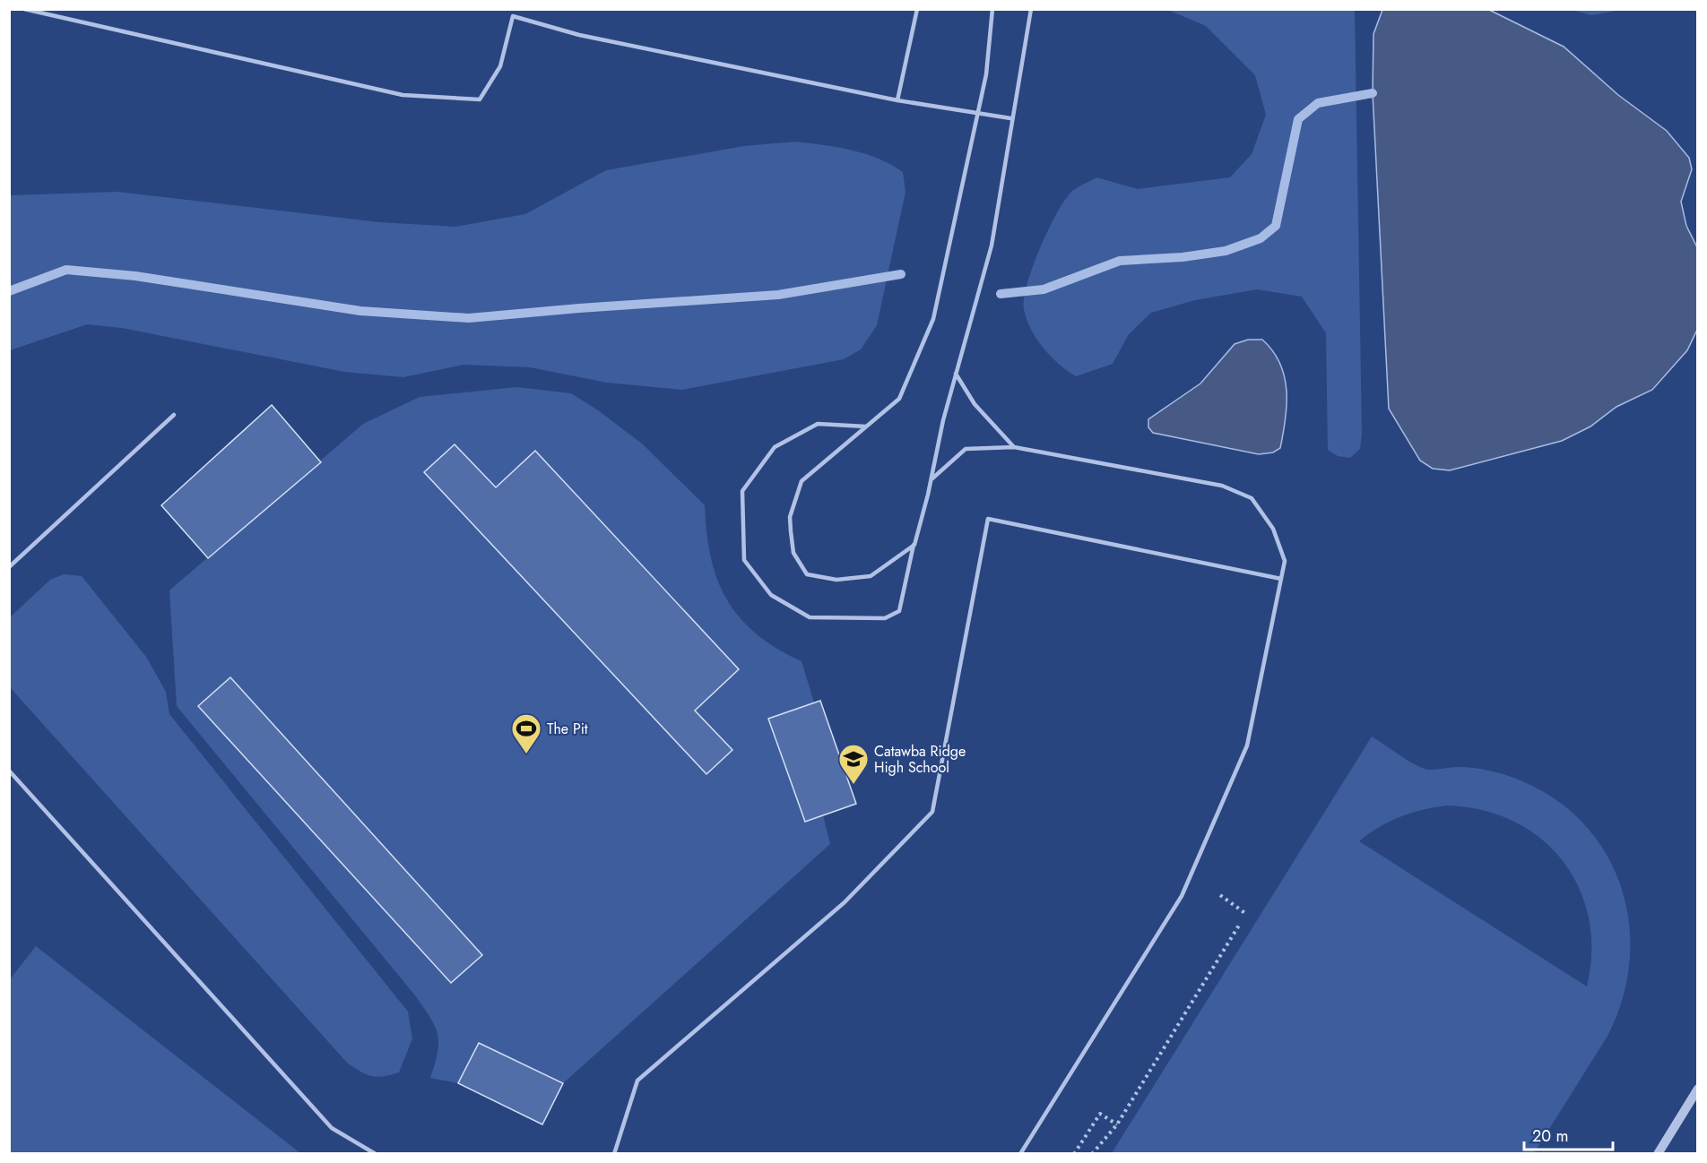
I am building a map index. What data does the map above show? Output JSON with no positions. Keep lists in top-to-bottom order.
{
  "places": {
    "sports": ["The Pit"],
    "school or university": ["Catawba Ridge High School"]
  },
  "scale_bar": "20 m"
}
